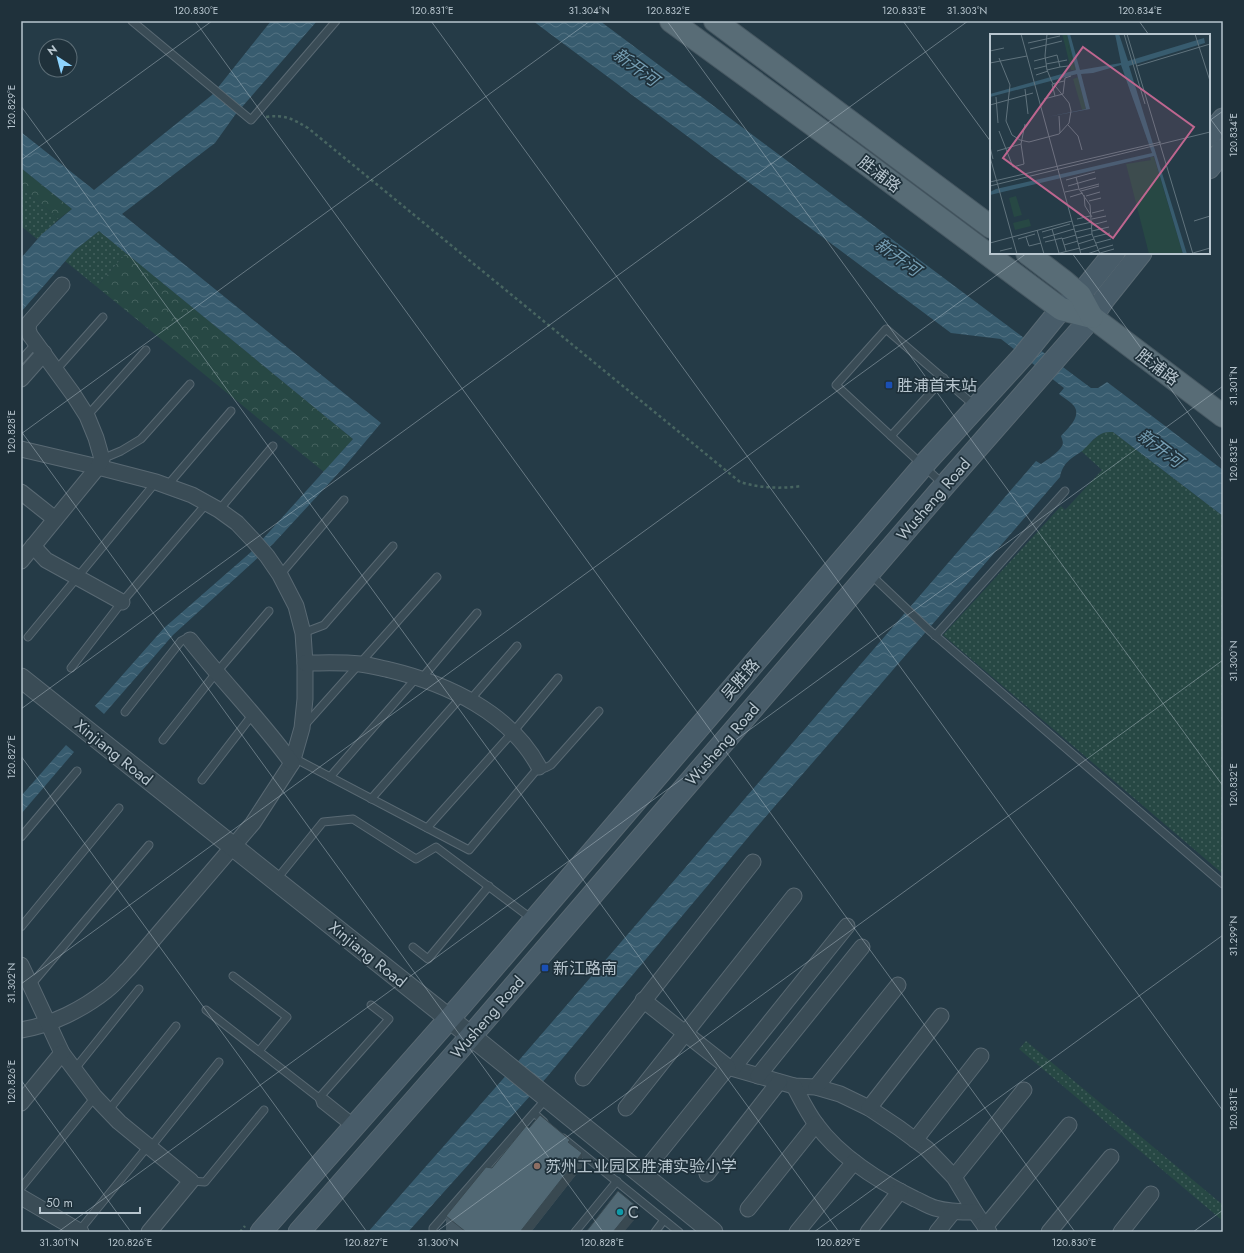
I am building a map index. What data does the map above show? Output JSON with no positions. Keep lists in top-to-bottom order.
{
  "streets": {
    "main road": ["胜浦路", "Wusheng Road", "吴胜路"],
    "street": ["Xinjiang Road"]
  },
  "crossings": [
    ["胜浦路", "Wusheng Road"],
    ["Wusheng Road", "吴胜路"],
    ["Wusheng Road", "Xinjiang Road"]
  ],
  "water": ["新开河"],
  "places": {
    "transit": ["胜浦首末站", "新江路南"],
    "other": ["苏州工业园区胜浦实验小学", "C"]
  },
  "scale_bar": "50 m",
  "north": "top left",
  "coordinates": [
    "120.830°E",
    "120.831°E",
    "31.304°N",
    "120.832°E",
    "120.833°E",
    "31.303°N",
    "120.834°E",
    "120.829°E",
    "31.301°N",
    "120.828°E",
    "31.300°N",
    "120.827°E",
    "31.299°N",
    "31.302°N",
    "120.826°E"
  ]
}
